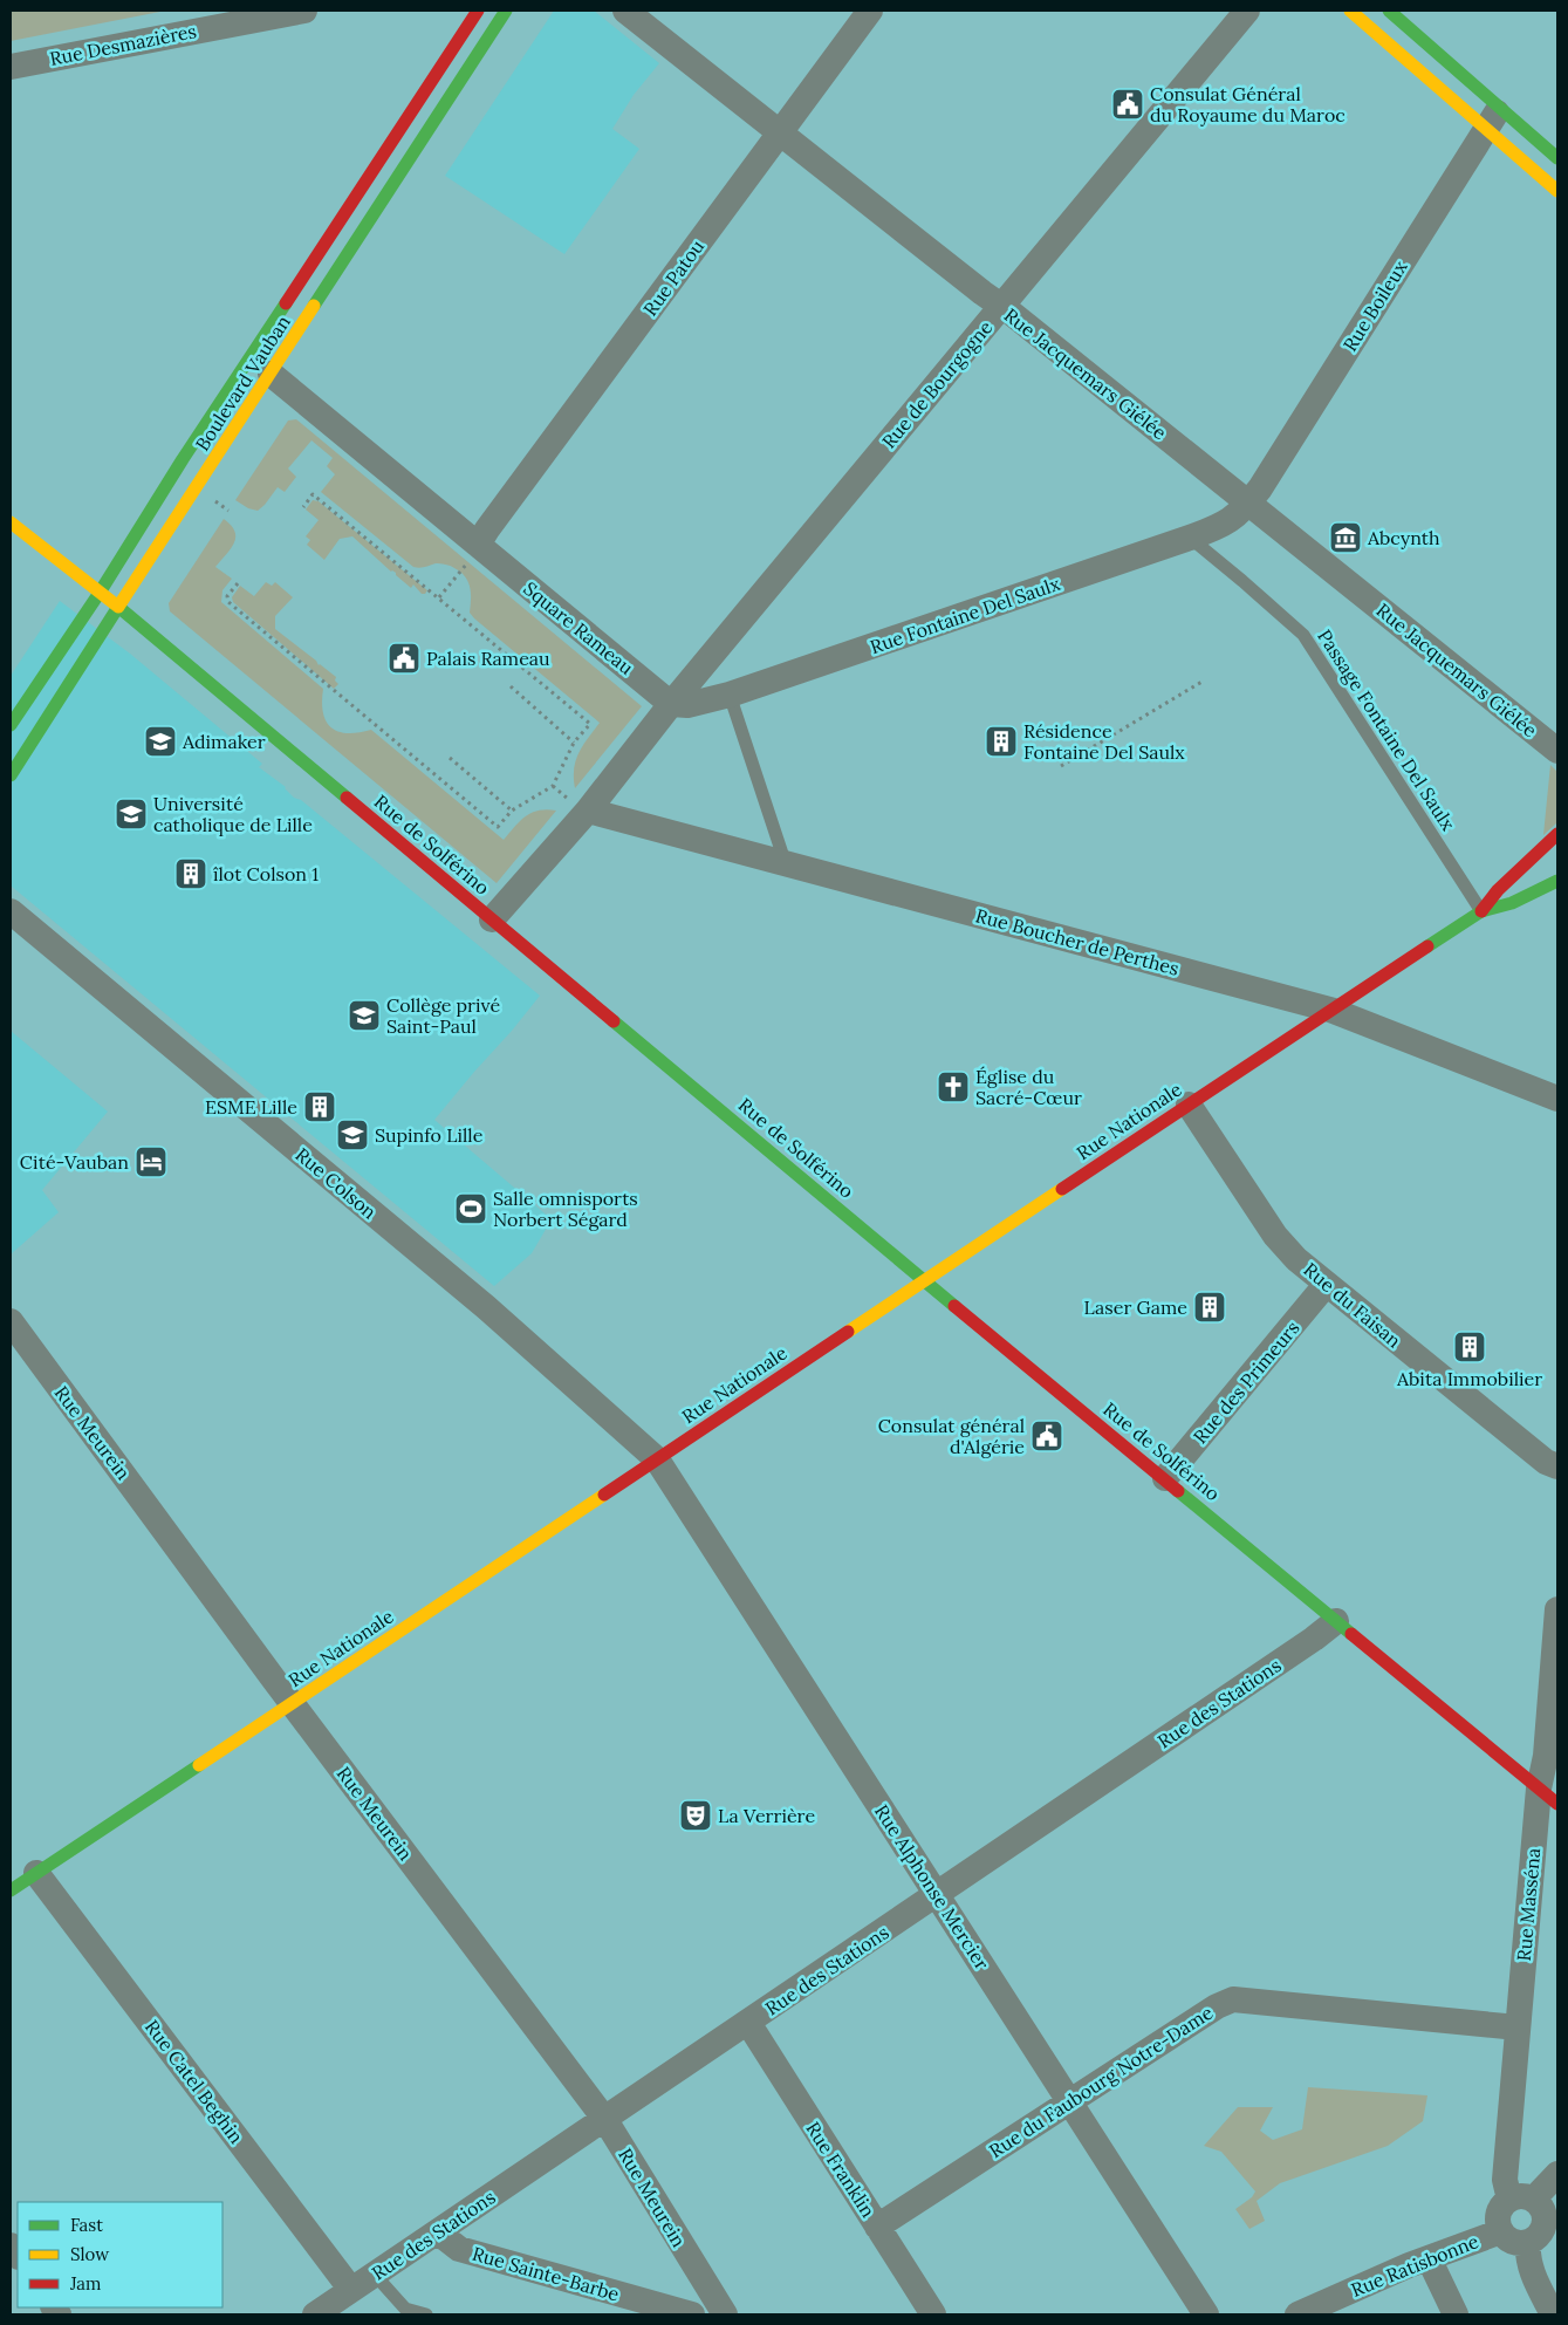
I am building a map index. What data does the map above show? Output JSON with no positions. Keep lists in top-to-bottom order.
{
  "streets": {
    "main road": ["Boulevard Vauban", "Rue de Solférino", "Rue Nationale"],
    "street": [
      "Rue Desmazières",
      "Rue Patou",
      "Rue Boileux",
      "Rue Jacquemars Giélée",
      "Rue de Bourgogne",
      "Rue Fontaine Del Saulx",
      "Square Rameau",
      "Rue Boucher de Perthes",
      "Rue Colson",
      "Rue du Faisan",
      "Rue des Primeurs",
      "Rue Meurein",
      "Rue des Stations",
      "Rue Alphonse Mercier",
      "Rue Masséna",
      "Rue Catel Beghin",
      "Rue du Faubourg Notre-Dame",
      "Rue Franklin",
      "Rue Ratisbonne",
      "Rue Sainte-Barbe"
    ],
    "lane": ["Passage Fontaine Del Saulx"]
  },
  "crossings": [
    ["Rue Patou", "Rue Jacquemars Giélée"],
    ["Rue Patou", "Square Rameau"],
    ["Rue Boileux", "Rue Jacquemars Giélée"],
    ["Rue Boileux", "Rue Fontaine Del Saulx"],
    ["Rue Jacquemars Giélée", "Rue de Bourgogne"],
    ["Rue Jacquemars Giélée", "Rue Fontaine Del Saulx"],
    ["Boulevard Vauban", "Square Rameau"],
    ["Boulevard Vauban", "Rue de Solférino"],
    ["Rue de Bourgogne", "Rue Fontaine Del Saulx"],
    ["Rue de Bourgogne", "Square Rameau"],
    ["Rue Fontaine Del Saulx", "Square Rameau"],
    ["Rue Fontaine Del Saulx", "Passage Fontaine Del Saulx"],
    ["Passage Fontaine Del Saulx", "Rue Nationale"],
    ["Rue de Solférino", "Rue Nationale"],
    ["Rue de Solférino", "Rue des Primeurs"],
    ["Rue de Solférino", "Rue des Stations"],
    ["Rue de Solférino", "Rue Masséna"],
    ["Rue Boucher de Perthes", "Rue Nationale"],
    ["Rue Nationale", "Rue Colson"],
    ["Rue Nationale", "Rue du Faisan"],
    ["Rue Nationale", "Rue Meurein"],
    ["Rue Nationale", "Rue Alphonse Mercier"],
    ["Rue Nationale", "Rue Catel Beghin"],
    ["Rue Colson", "Rue Alphonse Mercier"],
    ["Rue du Faisan", "Rue des Primeurs"],
    ["Rue Meurein", "Rue des Stations"],
    ["Rue des Stations", "Rue Alphonse Mercier"],
    ["Rue des Stations", "Rue Catel Beghin"],
    ["Rue des Stations", "Rue Franklin"],
    ["Rue des Stations", "Rue Sainte-Barbe"],
    ["Rue Alphonse Mercier", "Rue du Faubourg Notre-Dame"],
    ["Rue Masséna", "Rue du Faubourg Notre-Dame"],
    ["Rue Masséna", "Rue Ratisbonne"],
    ["Rue du Faubourg Notre-Dame", "Rue Franklin"]
  ],
  "places": {
    "public building": ["Consulat Général du Royaume du Maroc", "Palais Rameau", "Consulat général d'Algérie"],
    "museum": ["Abcynth"],
    "school or university": [
      "Adimaker",
      "Université catholique de Lille",
      "Collège privé Saint-Paul",
      "Supinfo Lille"
    ],
    "building": [
      "Résidence Fontaine Del Saulx",
      "îlot Colson 1",
      "ESME Lille",
      "Laser Game",
      "Abita Immobilier"
    ],
    "church": ["Église du Sacré-Cœur"],
    "hotel": ["Cité-Vauban"],
    "sports": ["Salle omnisports Norbert Ségard"],
    "theatre": ["La Verrière"]
  },
  "legend": ["Fast", "Slow", "Jam"]
}
